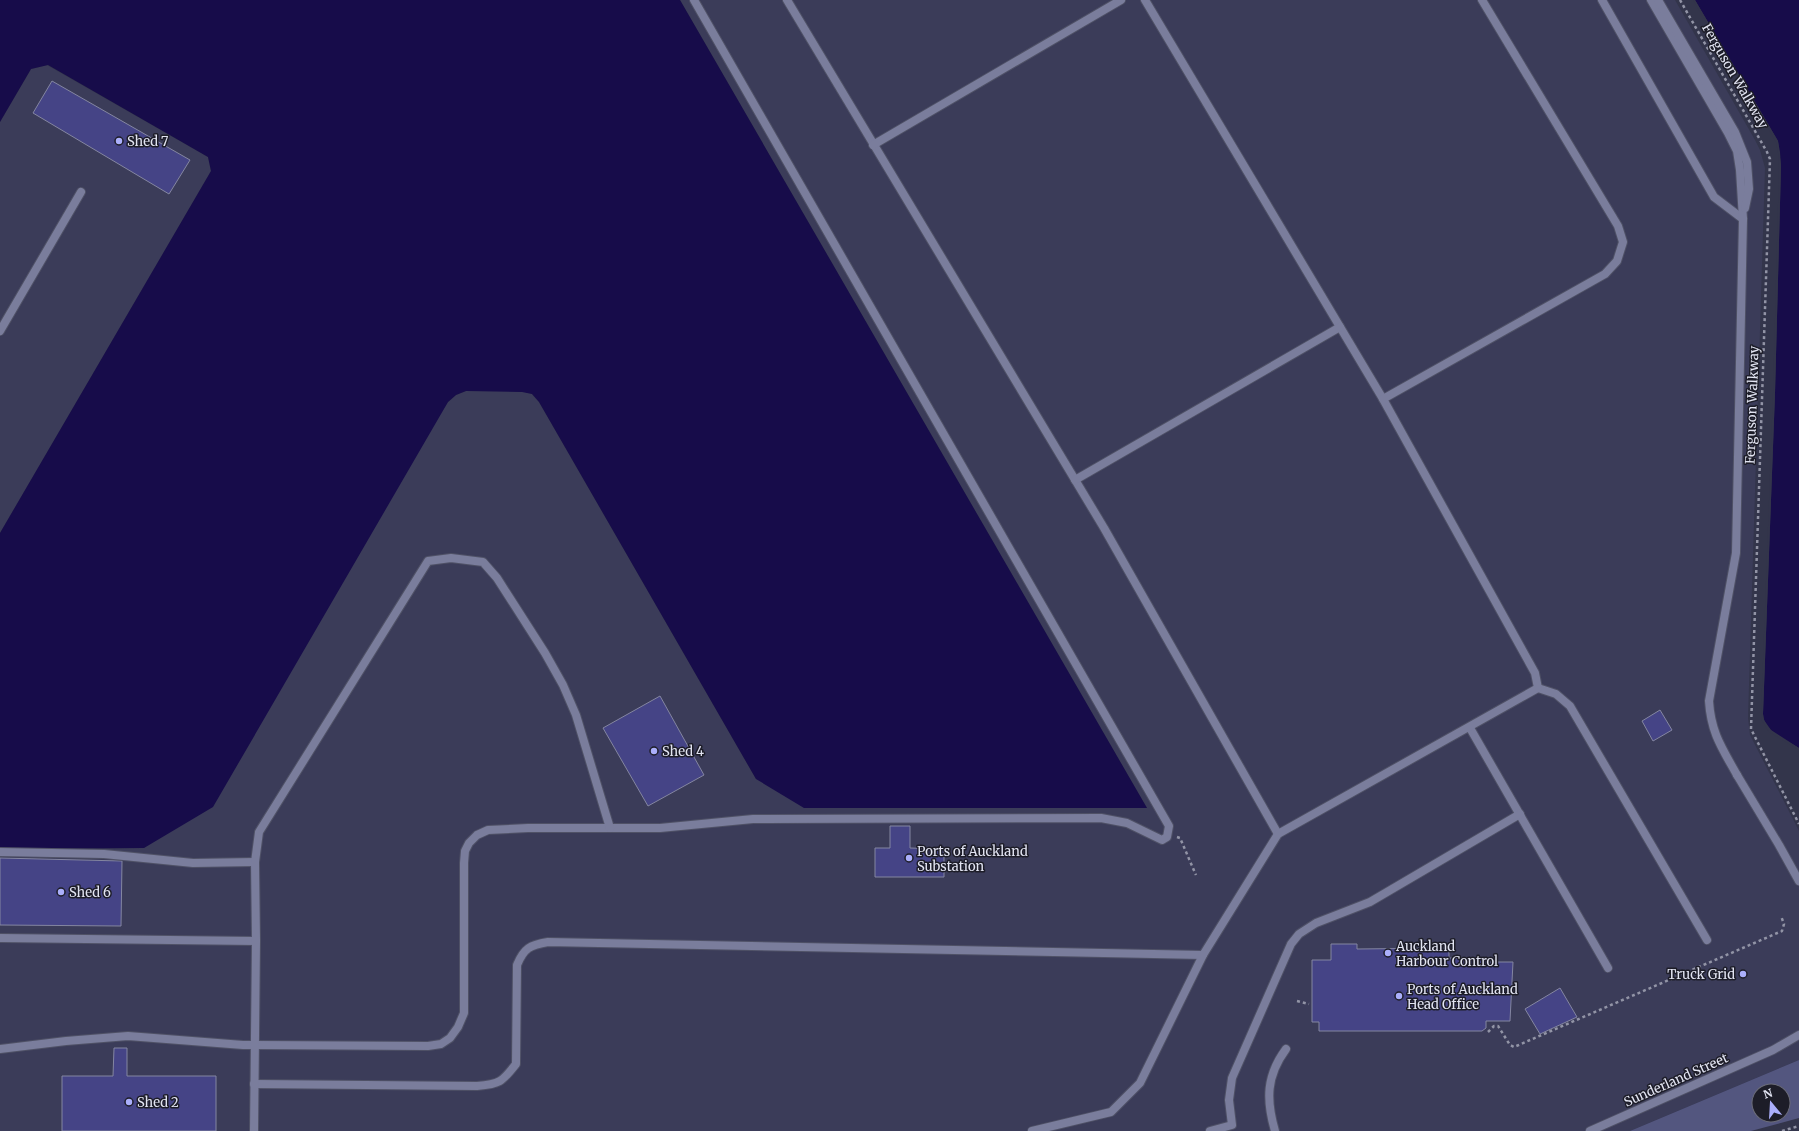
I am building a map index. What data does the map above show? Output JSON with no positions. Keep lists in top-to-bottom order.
{
  "streets": {
    "street": ["Sunderland Street"],
    "path": ["Ferguson Walkway"]
  },
  "places": [
    "Shed 7",
    "Shed 4",
    "Ports of Auckland Substation",
    "Shed 6",
    "Auckland Harbour Control",
    "Truck Grid",
    "Ports of Auckland Head Office",
    "Shed 2"
  ],
  "north": "top"
}
